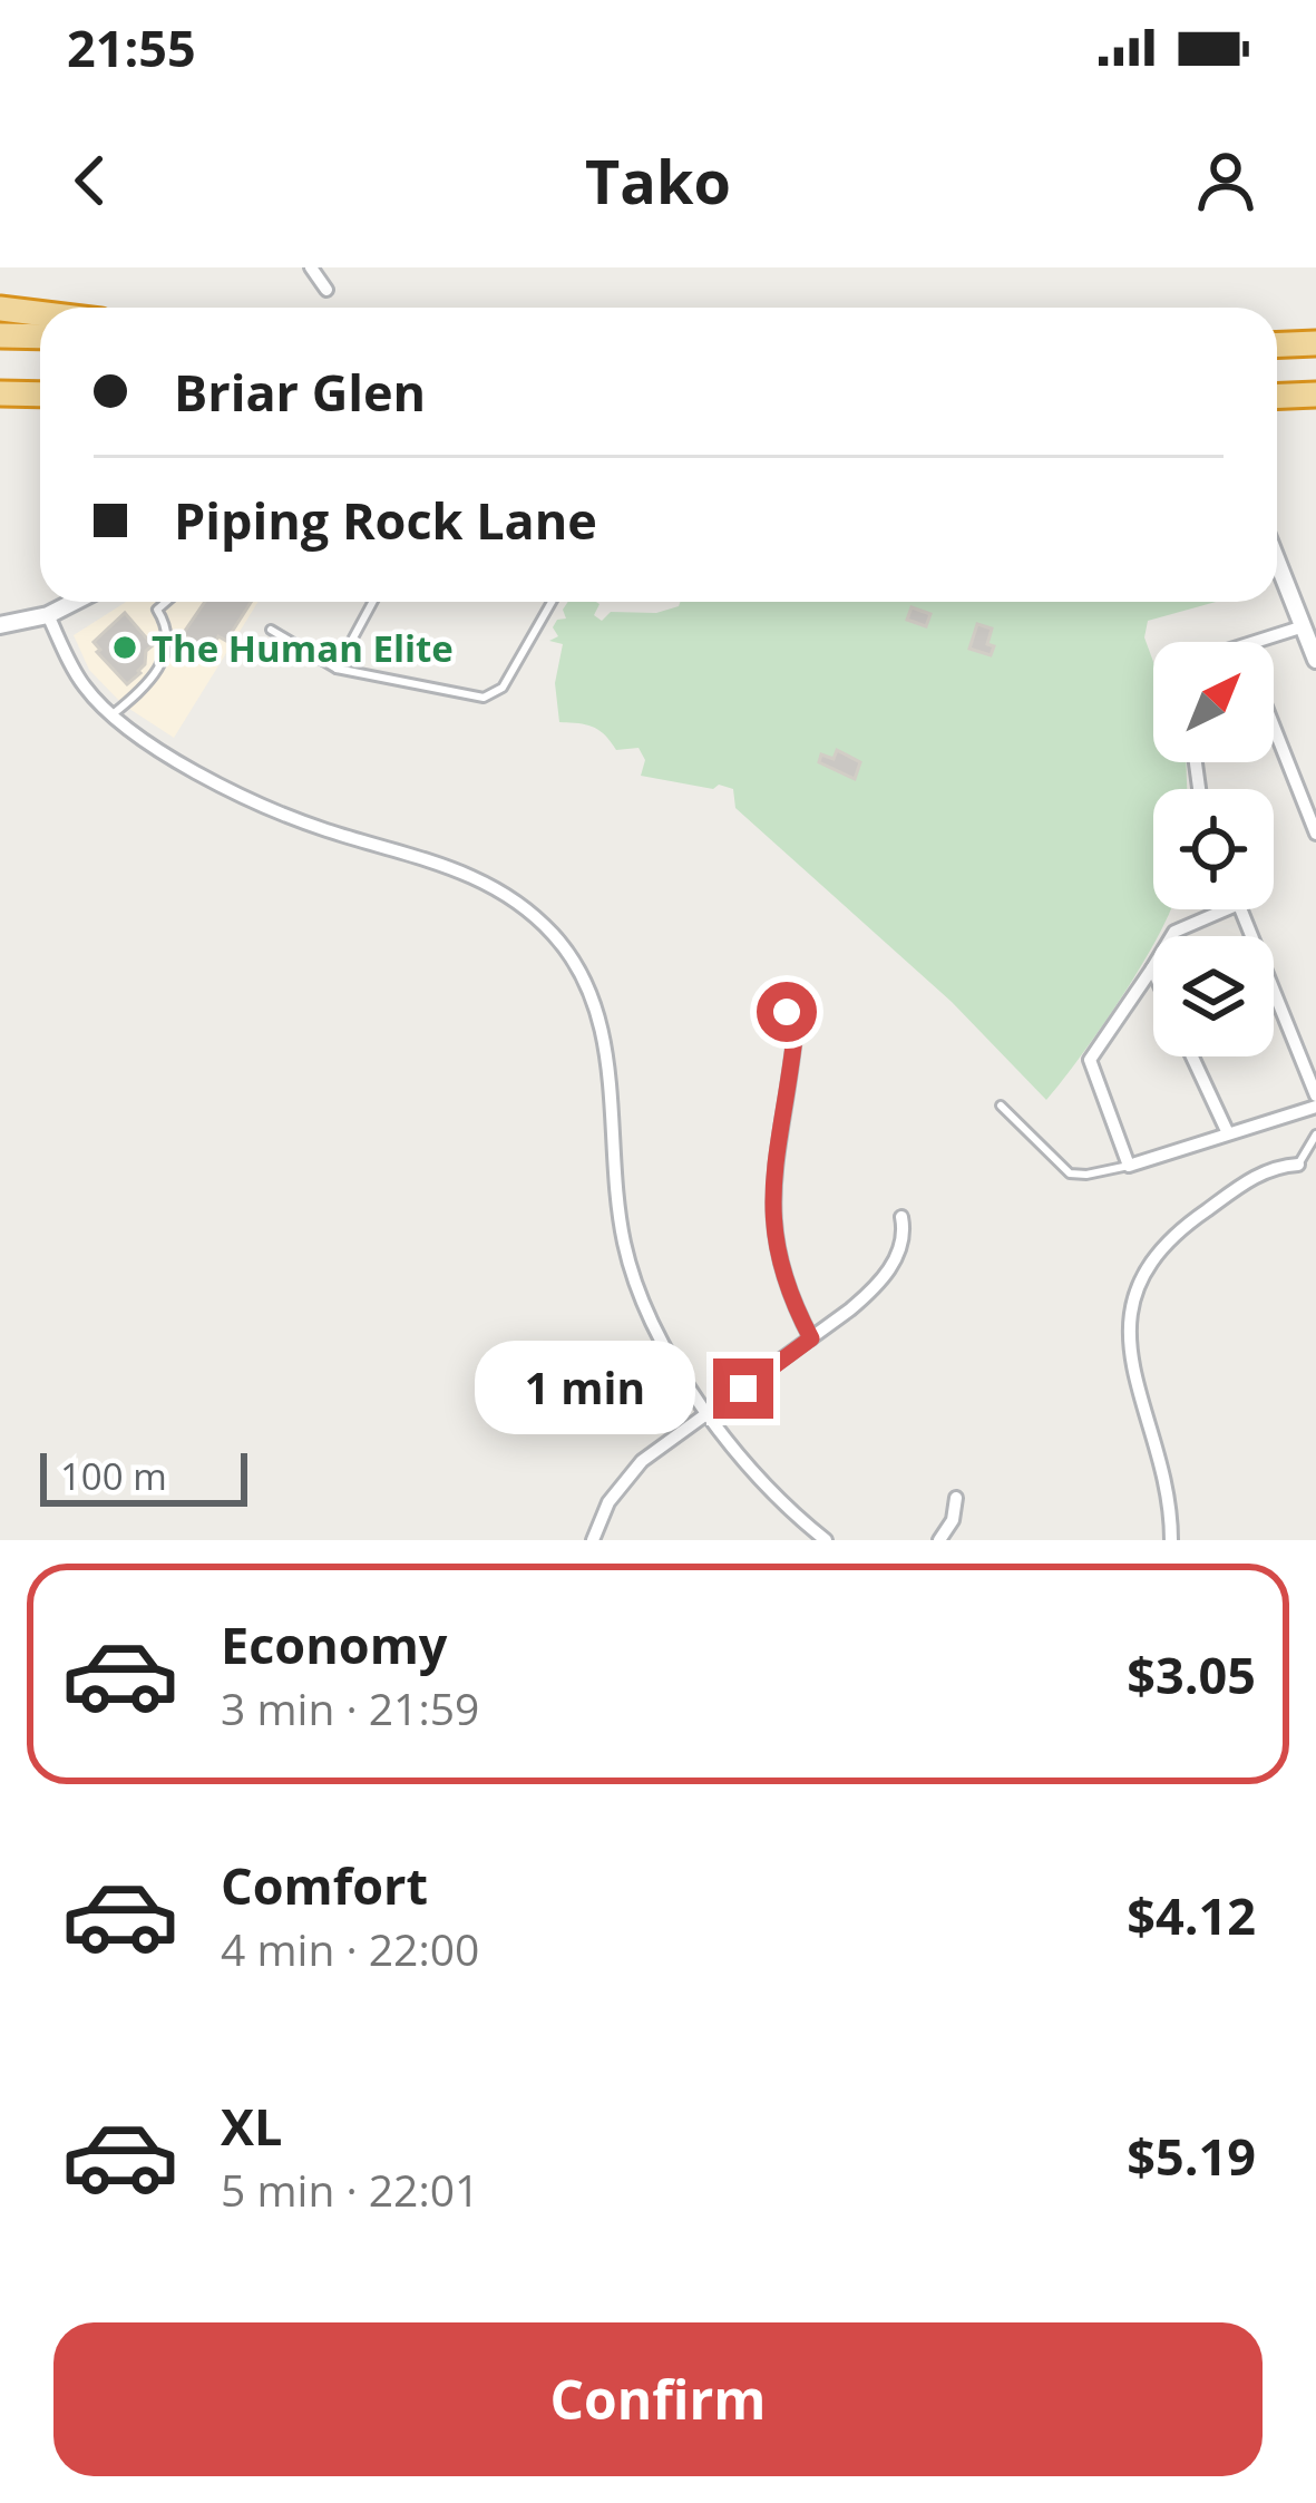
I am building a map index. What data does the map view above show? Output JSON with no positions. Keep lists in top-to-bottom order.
{
  "places": ["The Human Elite"],
  "scale_bar": "100 m",
  "north": "top right",
  "page": {
    "status": "21:55",
    "header": "Tako",
    "banner": ["Briar Glen", "Piping Rock Lane"],
    "bubble": "1 min",
    "scale": "100 m",
    "list": [
      {
        "name": "Economy",
        "note": "3 min · 21:59",
        "value": "$3.05"
      },
      {
        "name": "Comfort",
        "note": "4 min · 22:00",
        "value": "$4.12"
      },
      {
        "name": "XL",
        "note": "5 min · 22:01",
        "value": "$5.19"
      }
    ],
    "buttons": "Confirm"
  }
}
